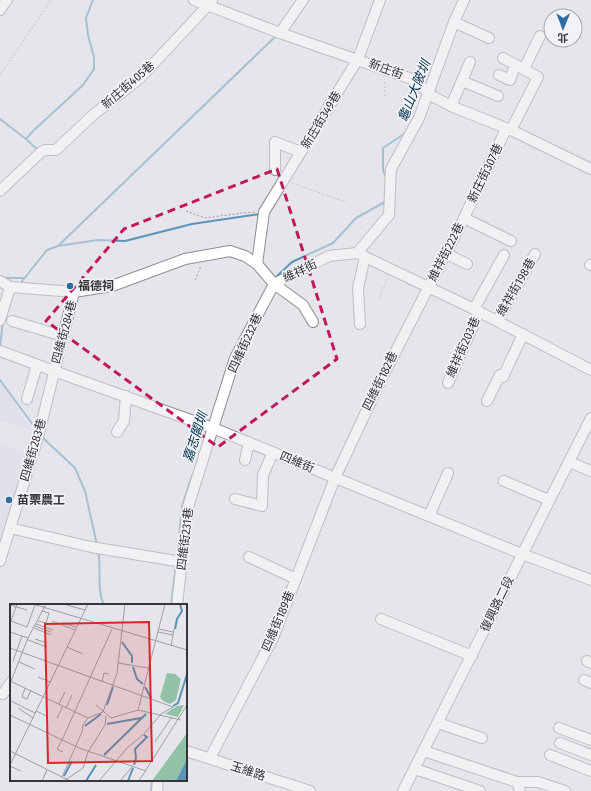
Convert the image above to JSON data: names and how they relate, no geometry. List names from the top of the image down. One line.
{"streets":{"street":["新庄街","新庄街405巷","新庄街349巷","新庄街307巷","維祥街222巷","維祥街","維祥街198巷","四維街284巷","四維街232巷","維祥街203巷","四維街182巷","四維街283巷","四維街","四維街231巷","復興路二段","四維街189巷","玉維路"]},"crossings":[["新庄街","新庄街405巷"],["新庄街","新庄街349巷"],["新庄街","新庄街307巷"],["新庄街307巷","維祥街222巷"],["維祥街222巷","維祥街"],["維祥街222巷","四維街182巷"],["維祥街","維祥街198巷"],["維祥街","四維街284巷"],["維祥街","四維街232巷"],["維祥街","維祥街203巷"],["維祥街","四維街182巷"],["四維街284巷","四維街283巷"],["四維街284巷","四維街"],["四維街232巷","四維街"],["四維街232巷","四維街231巷"],["四維街182巷","四維街"],["四維街182巷","四維街189巷"],["四維街283巷","四維街"],["四維街","四維街231巷"],["四維街","復興路二段"],["四維街","四維街189巷"],["四維街189巷","玉維路"]],"water":["龜山大陂圳","嘉志閣圳"],"places":["福德祠","苗栗農工"],"north":"bottom"}
